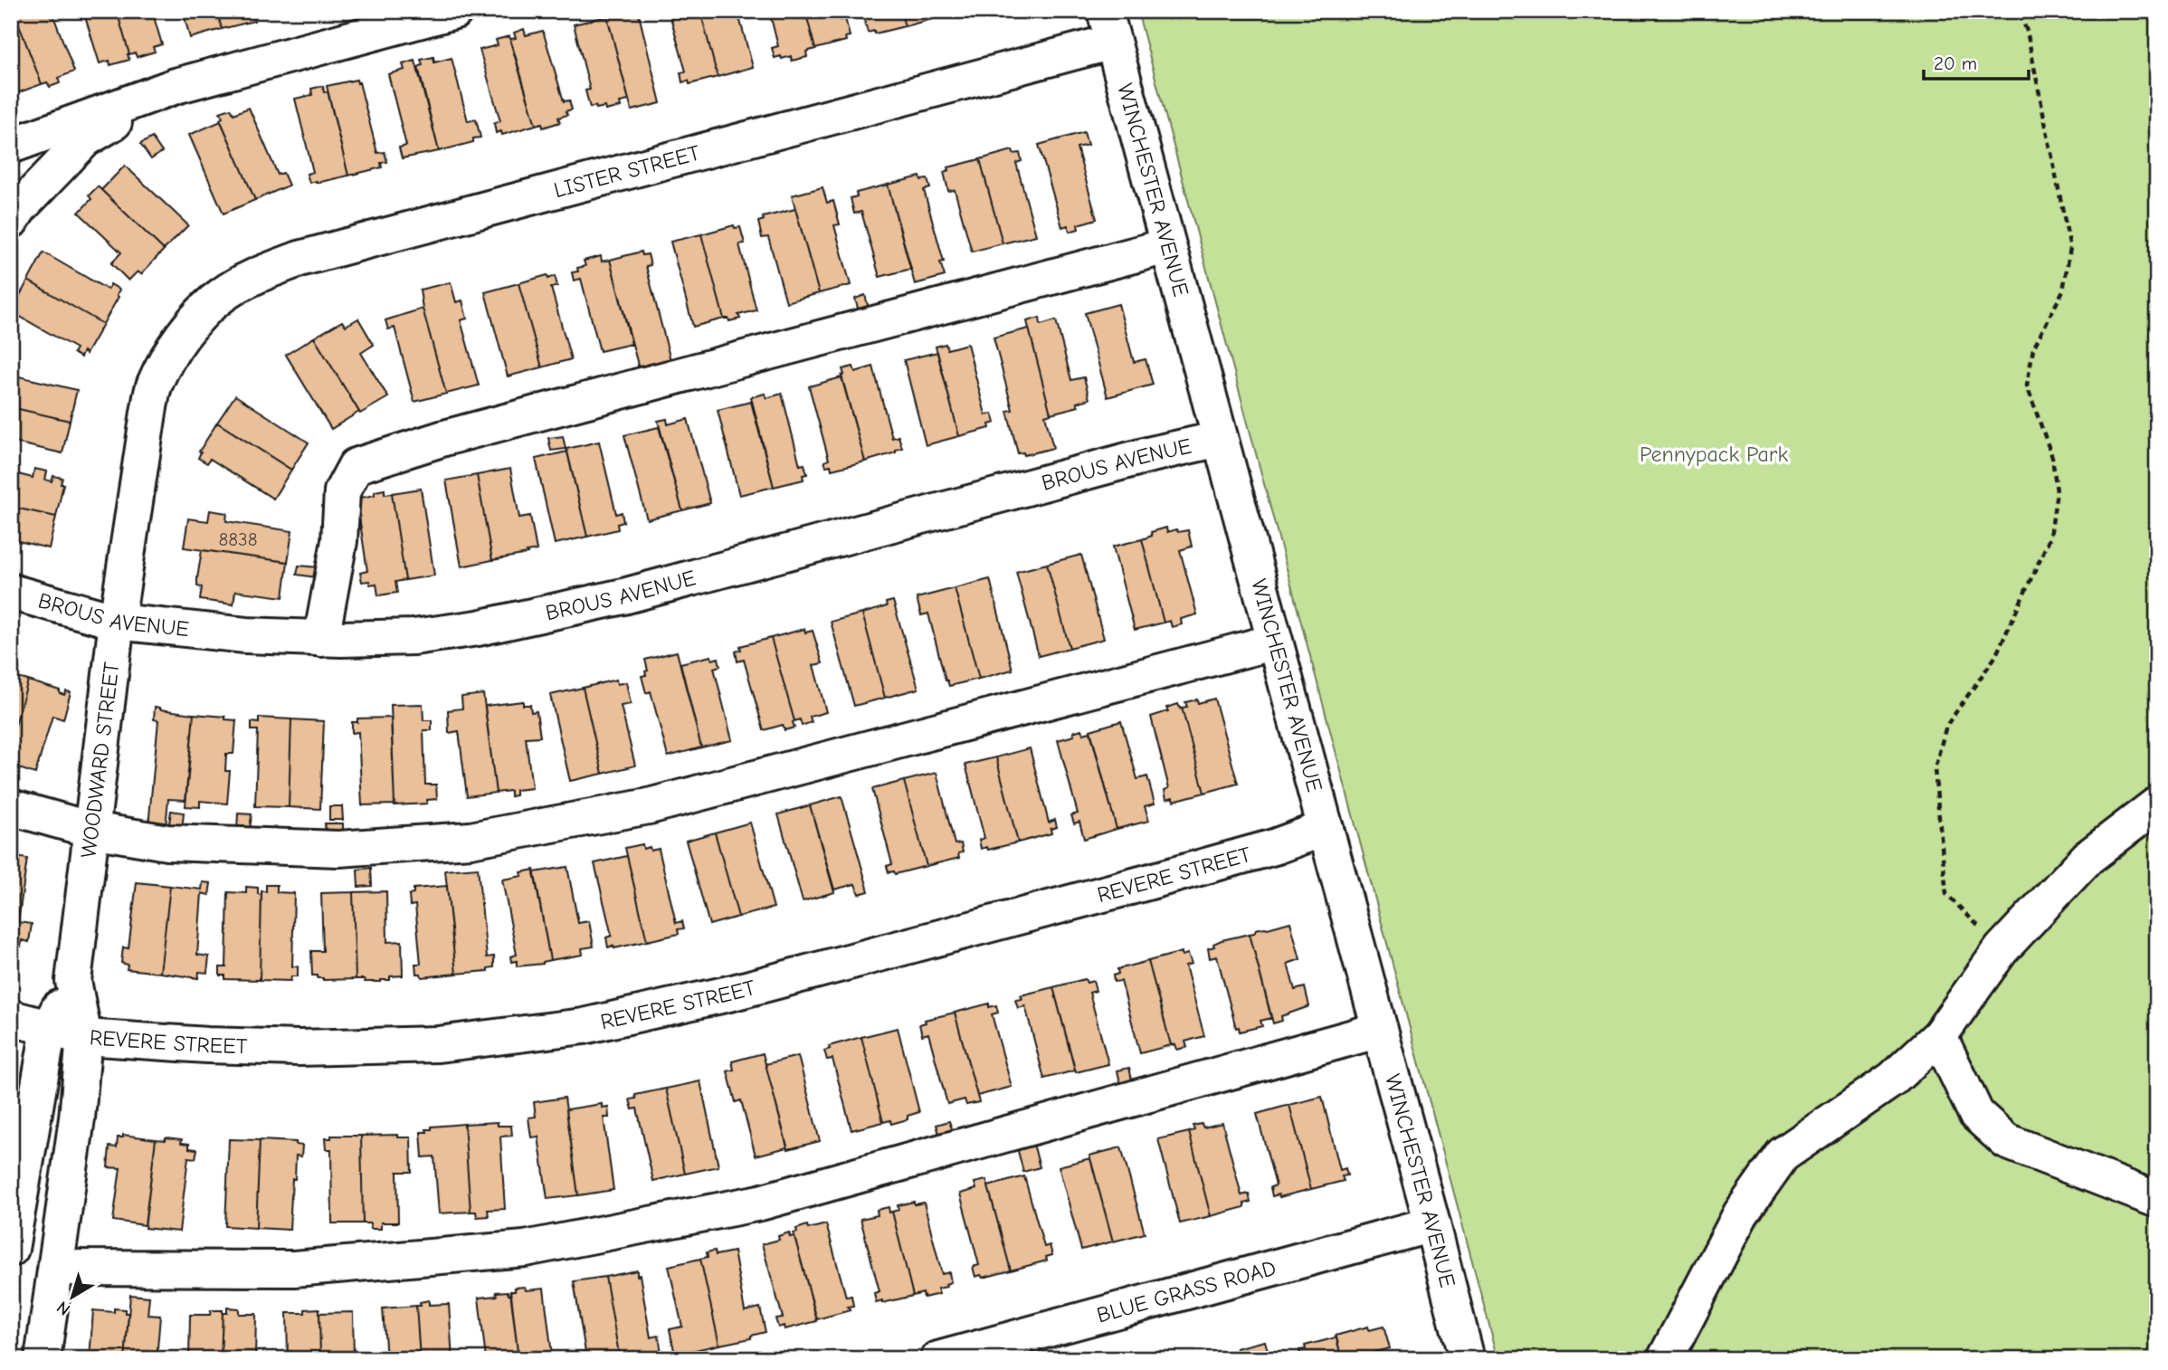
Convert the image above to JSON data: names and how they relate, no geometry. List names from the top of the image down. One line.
{"streets":{"street":["LISTER STREET","WINCHESTER AVENUE","BROUS AVENUE","WOODWARD STREET","REVERE STREET","BLUE GRASS ROAD"]},"crossings":[["LISTER STREET","WINCHESTER AVENUE"],["LISTER STREET","WOODWARD STREET"],["WINCHESTER AVENUE","BROUS AVENUE"],["WINCHESTER AVENUE","REVERE STREET"],["WINCHESTER AVENUE","BLUE GRASS ROAD"],["BROUS AVENUE","WOODWARD STREET"],["WOODWARD STREET","REVERE STREET"]],"parks":["Pennypack Park"],"house_numbers":["8838"],"scale_bar":"20 m","north":"bottom left"}
